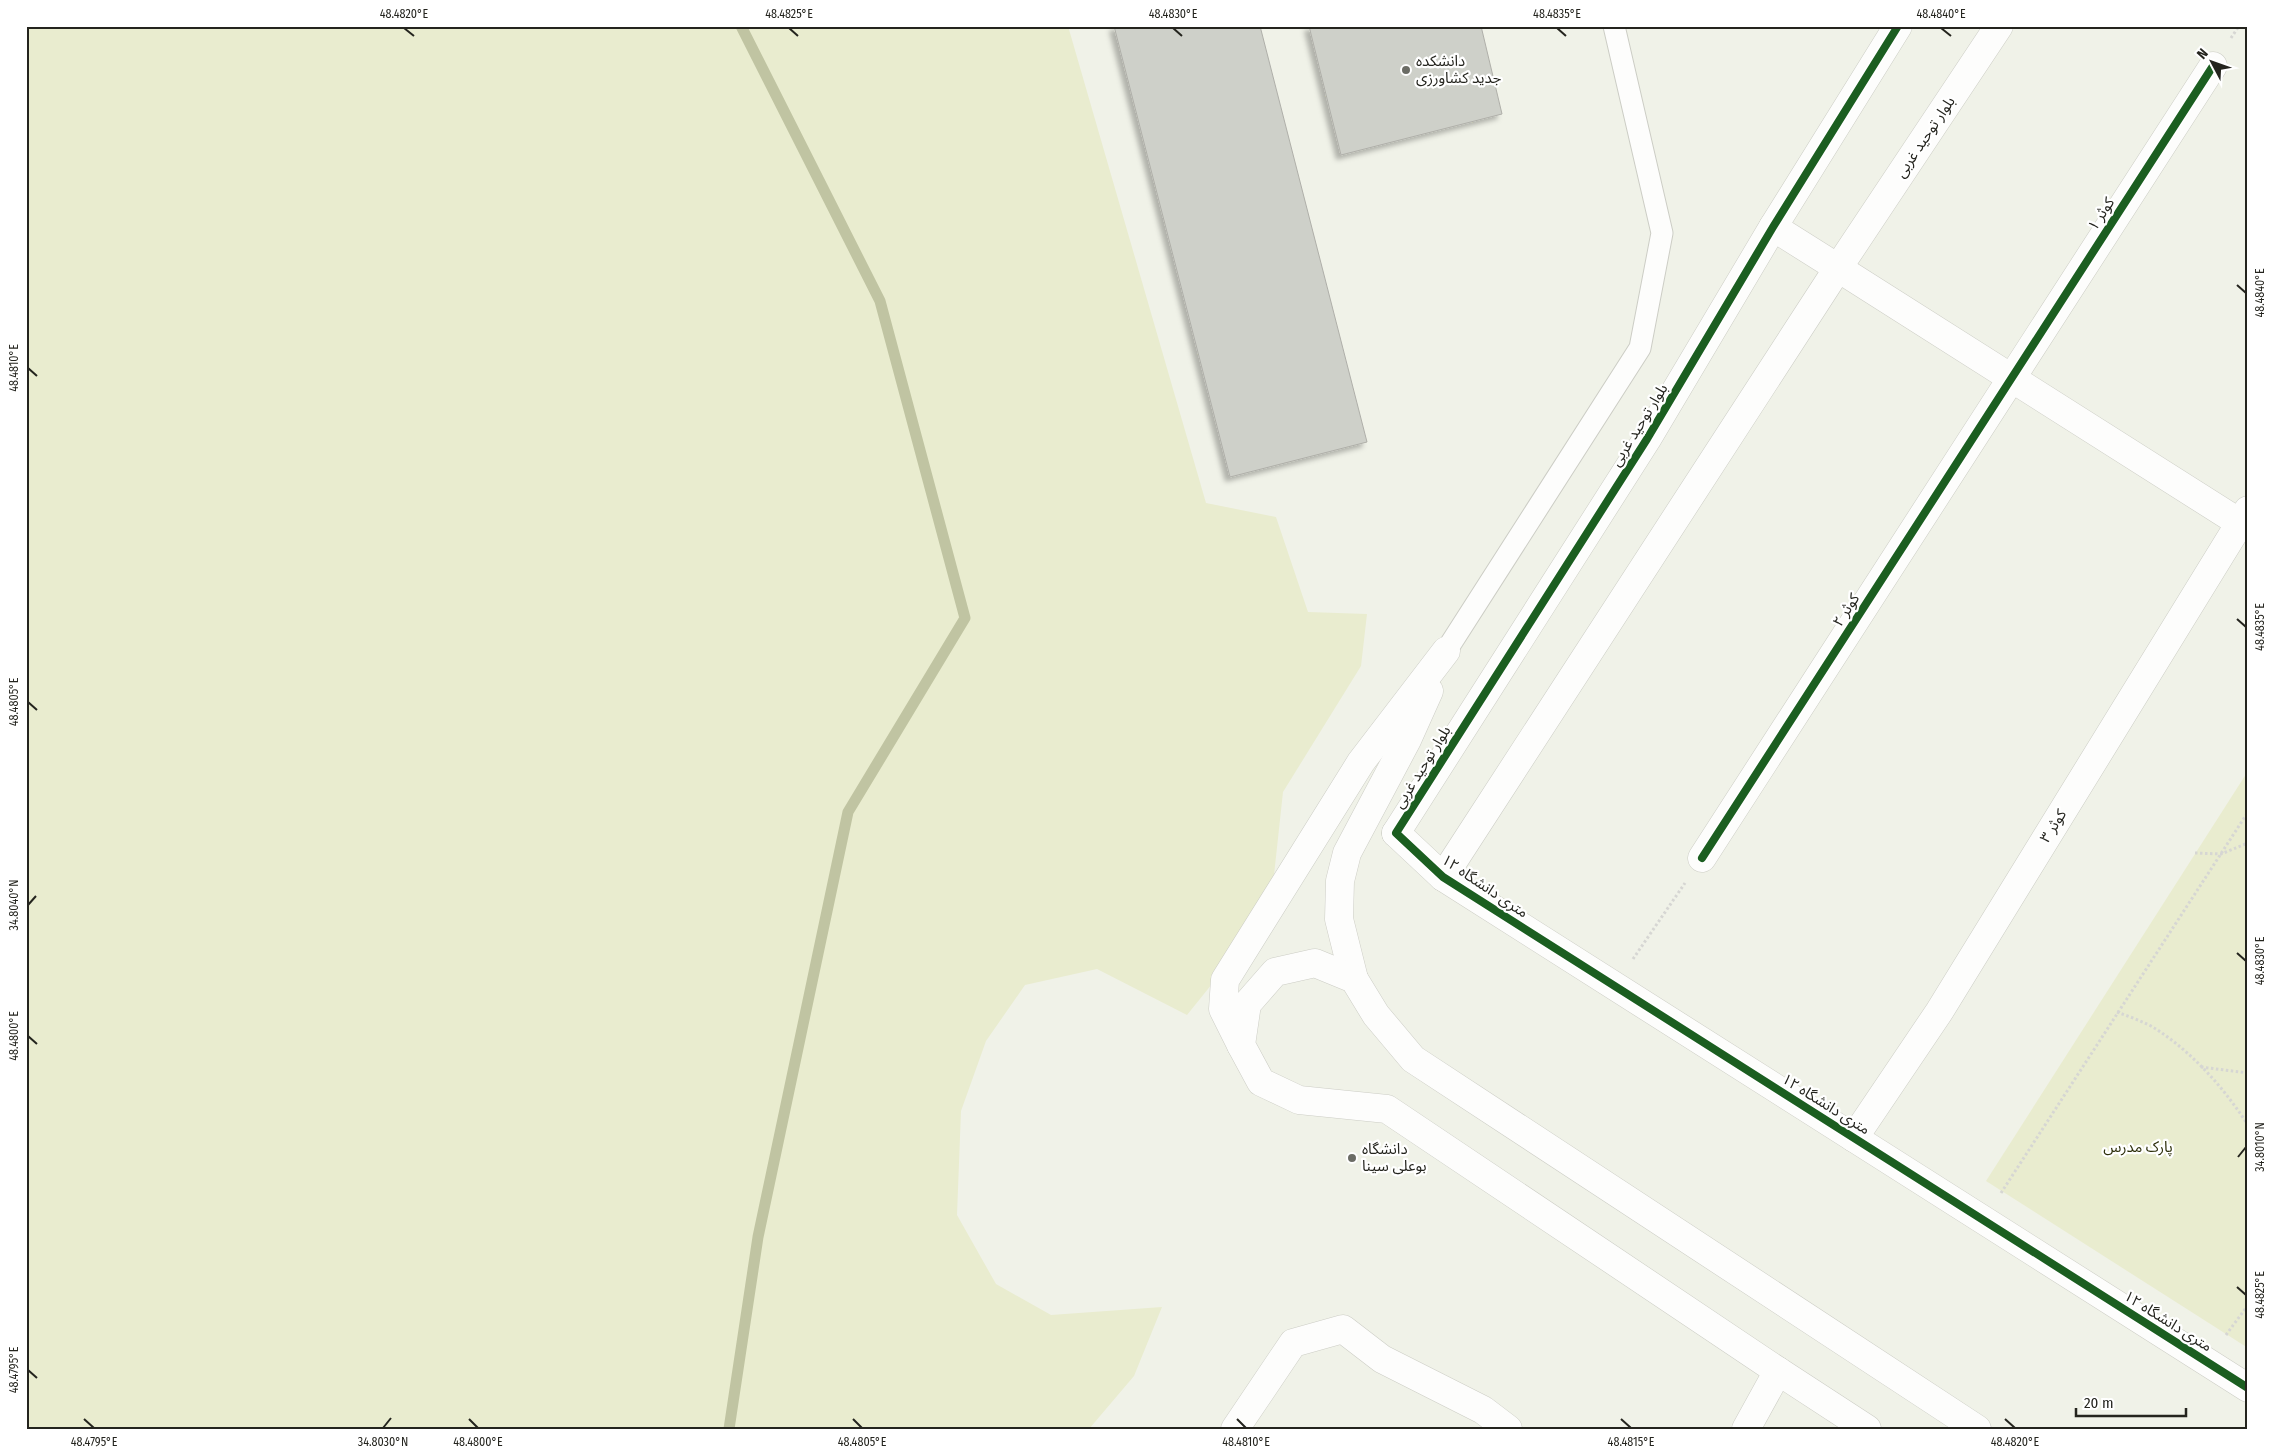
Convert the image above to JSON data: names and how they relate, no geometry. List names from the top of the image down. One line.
{"streets":{"street":["بلوار توحید غربی","کوثر ۱","کوثر ۲","کوثر ۳","۱۲ متری دانشگاه"]},"crossings":[["بلوار توحید غربی","۱۲ متری دانشگاه"],["کوثر ۱","کوثر ۲"],["کوثر ۳","۱۲ متری دانشگاه"]],"parks":["پارک مدرس"],"places":["دانشکده جدید کشاورزی","دانشگاه بوعلی سینا"],"scale_bar":"20 m","north":"top left","coordinates":["48.4820°E","48.4825°E","48.4830°E","48.4835°E","48.4840°E","48.4810°E","48.4805°E","34.8040°N","48.4800°E","34.8010°N","48.4795°E","34.8030°N","48.4815°E"]}
